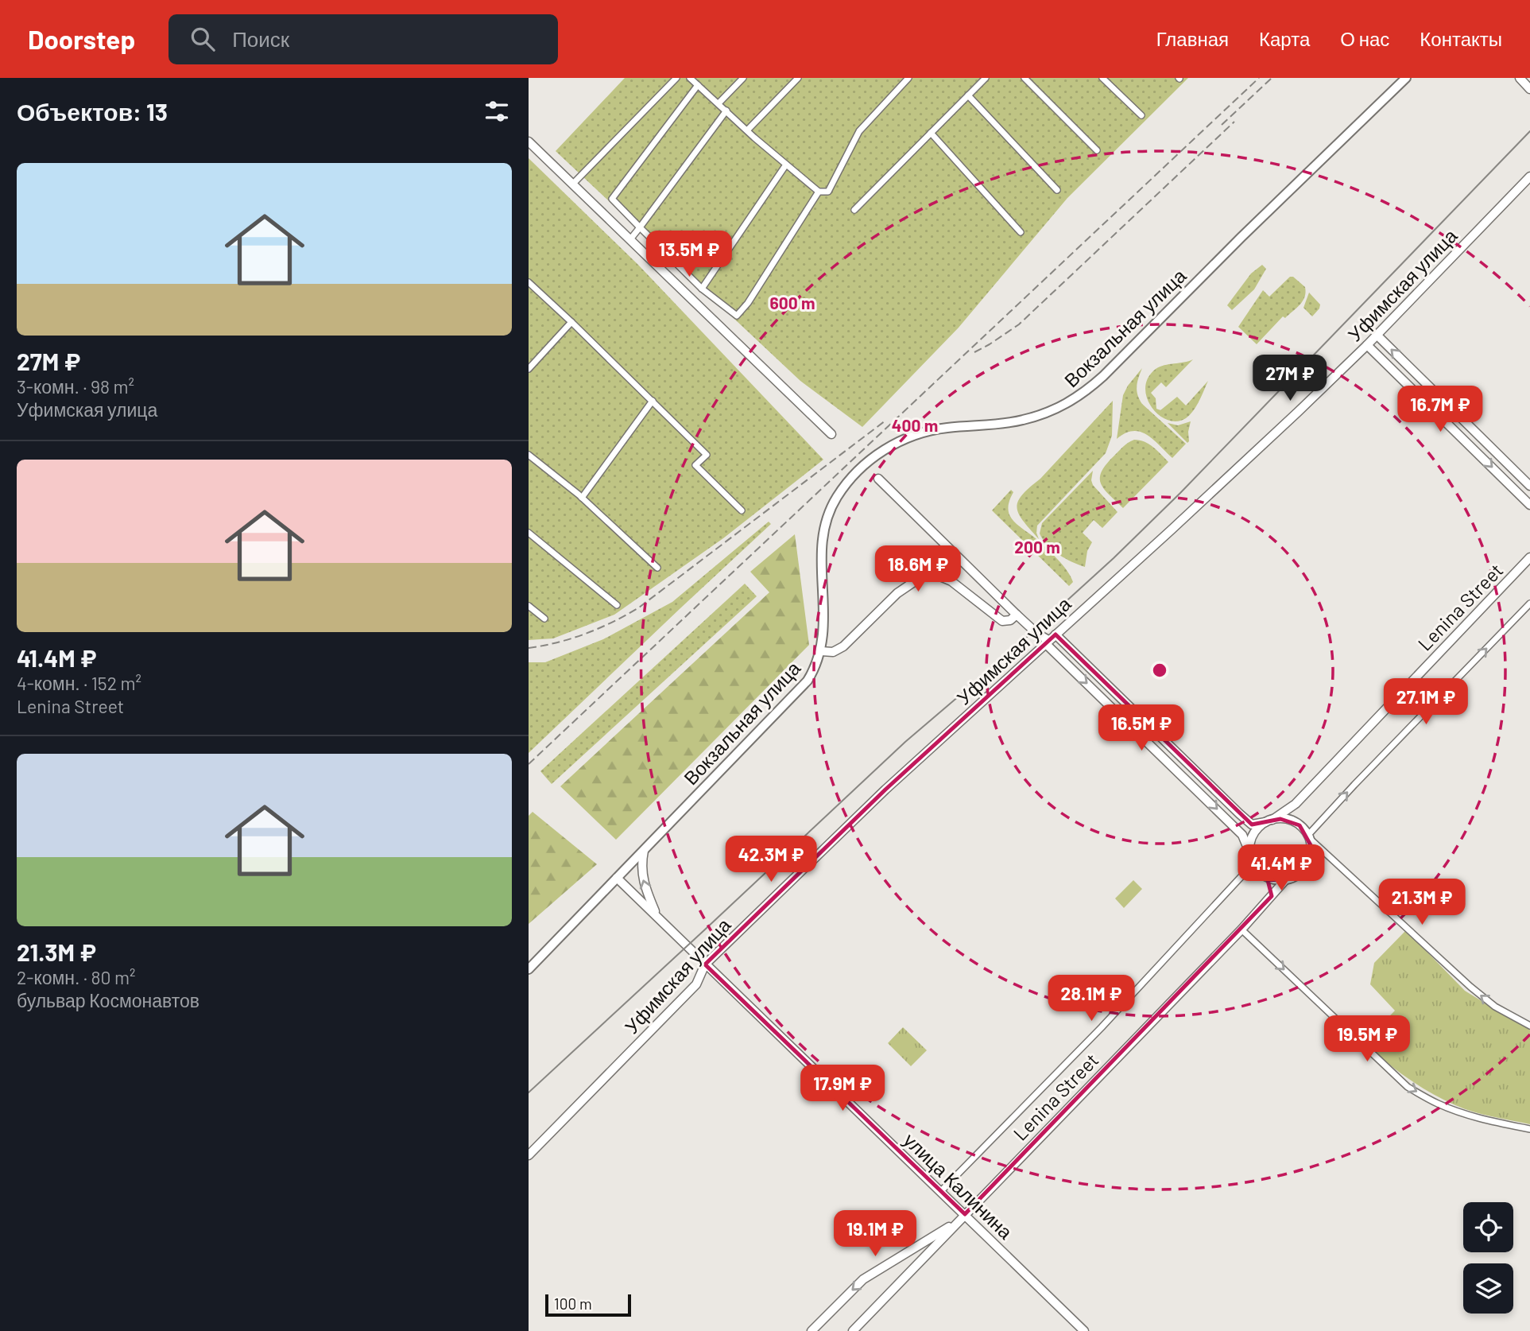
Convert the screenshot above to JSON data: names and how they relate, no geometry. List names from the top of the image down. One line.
{"streets":{"main road":["Вокзальная улица"],"street":["Уфимская улица","Lenina Street","улица Калинина"]},"crossings":[["Уфимская улица","улица Калинина"],["Вокзальная улица","улица Калинина"],["Lenina Street","улица Калинина"]],"scale_bar":"100 m","page":{"header":"Doorstep","search":"Поиск","nav":["Главная","Карта","О нас","Контакты"],"heading":"Объектов: 13","list":[{"name":"27M ₽","note":"3-комн. · 98 m² · Уфимская улица"},{"name":"41.4M ₽","note":"4-комн. · 152 m² · Lenina Street"},{"name":"21.3M ₽","note":"2-комн. · 80 m² · бульвар Космонавтов"}],"price":["13.5M ₽","27M ₽","16.7M ₽","18.6M ₽","27.1M ₽","16.5M ₽","42.3M ₽","41.4M ₽","21.3M ₽","28.1M ₽","19.5M ₽","17.9M ₽","19.1M ₽"],"scale":"100 m"},"rings":["600 m","400 m","200 m"]}
